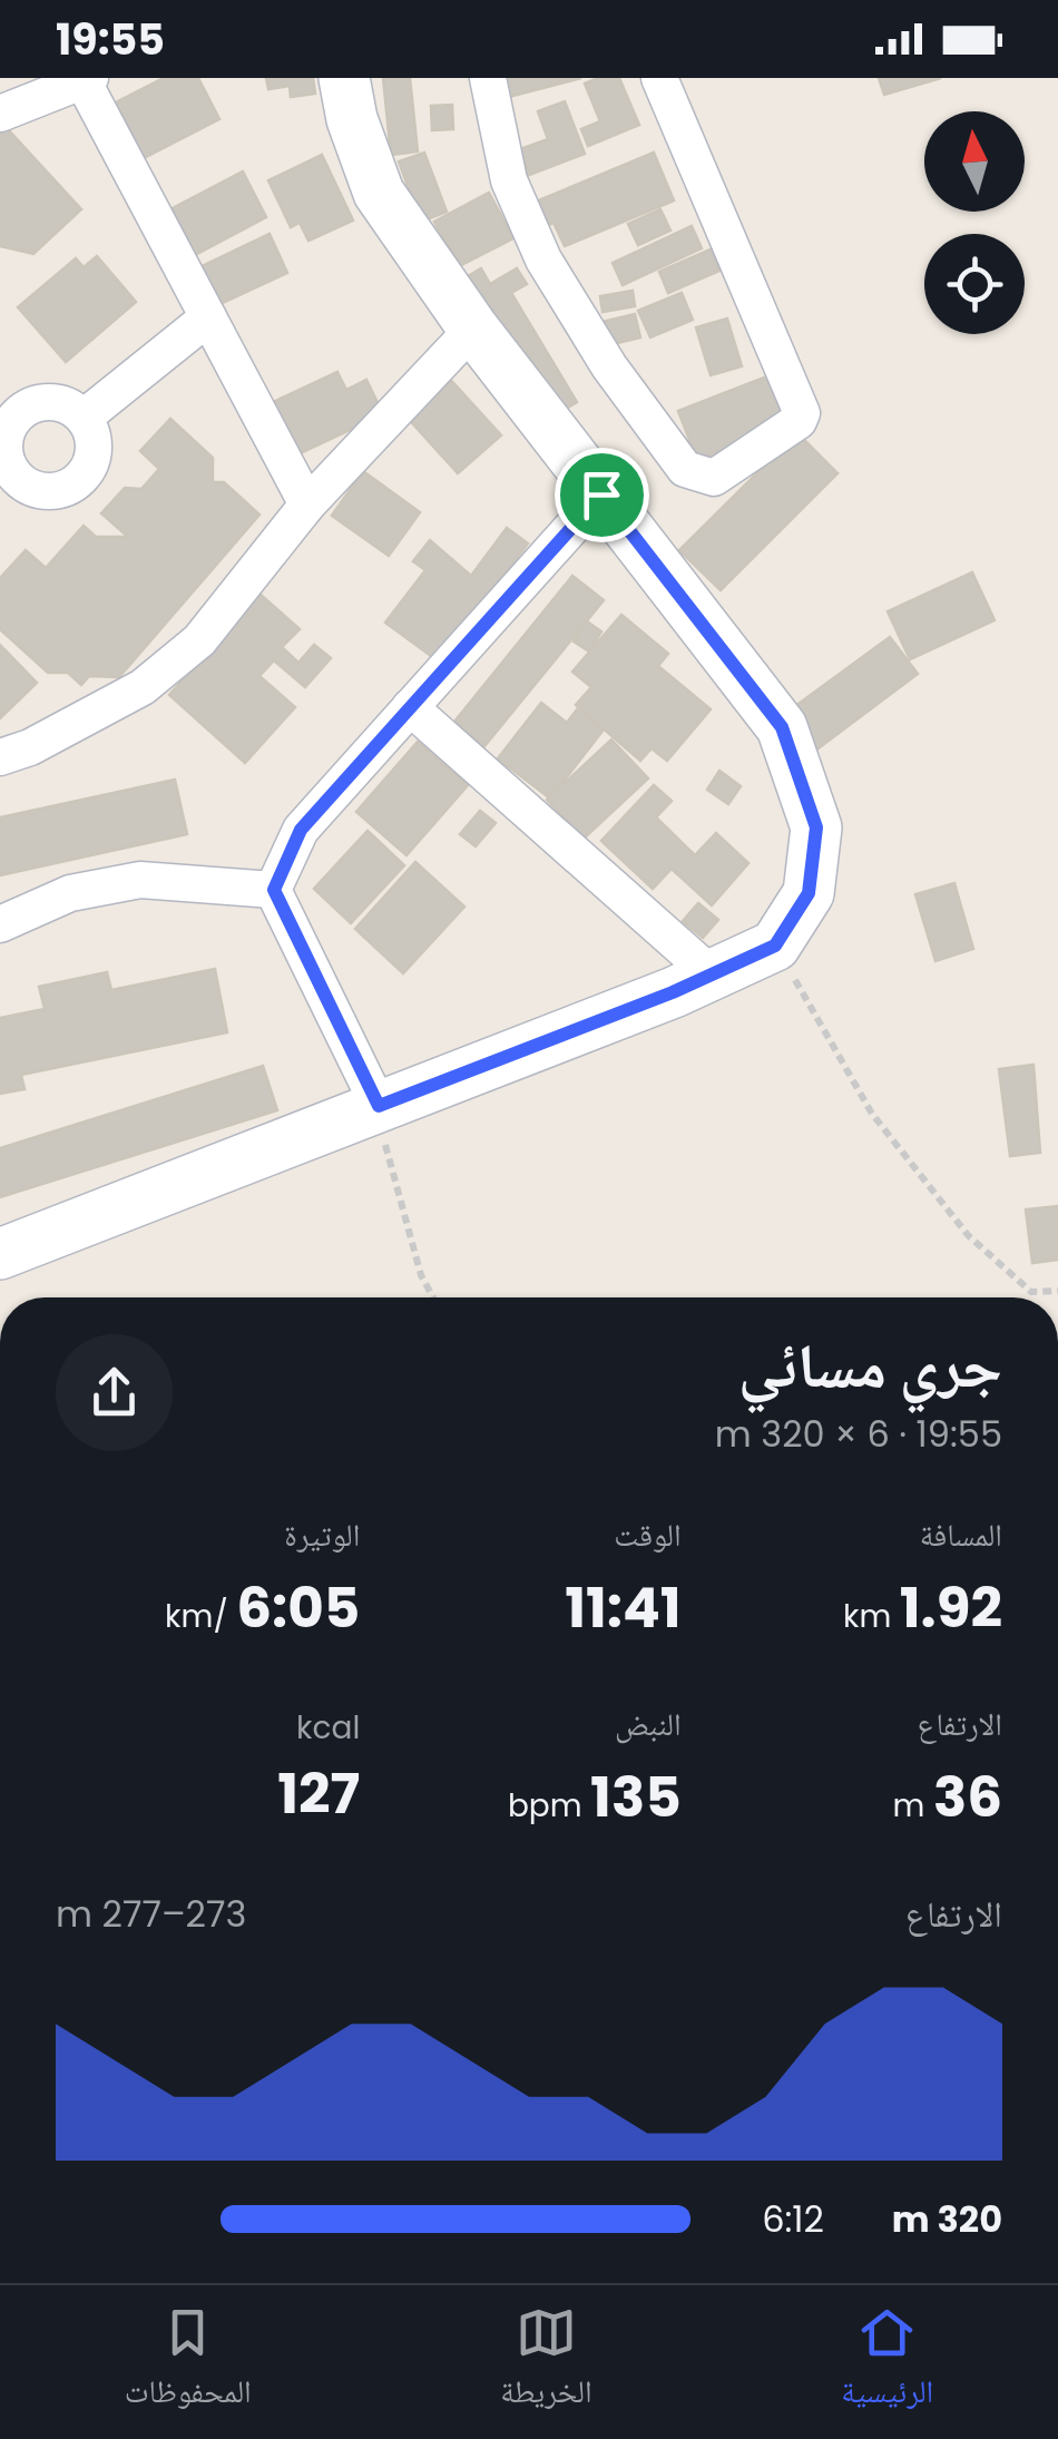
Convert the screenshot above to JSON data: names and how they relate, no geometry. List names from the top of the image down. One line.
{"north":"top","page":{"status":"19:55","heading":["جري مسائي","19:55 · 6 × 320 m"],"stats":[["المسافة","1.92 km"],["الوقت","11:41"],["الوتيرة","6:05 /km"],["الارتفاع","36 m"],["النبض","135 bpm"],["kcal","127"]],"chart":["الارتفاع","273–277 m"],"list":[{"name":"320 m","note":"6:12"}],"tabs":["الرئيسية","الخريطة","المحفوظات"]}}
